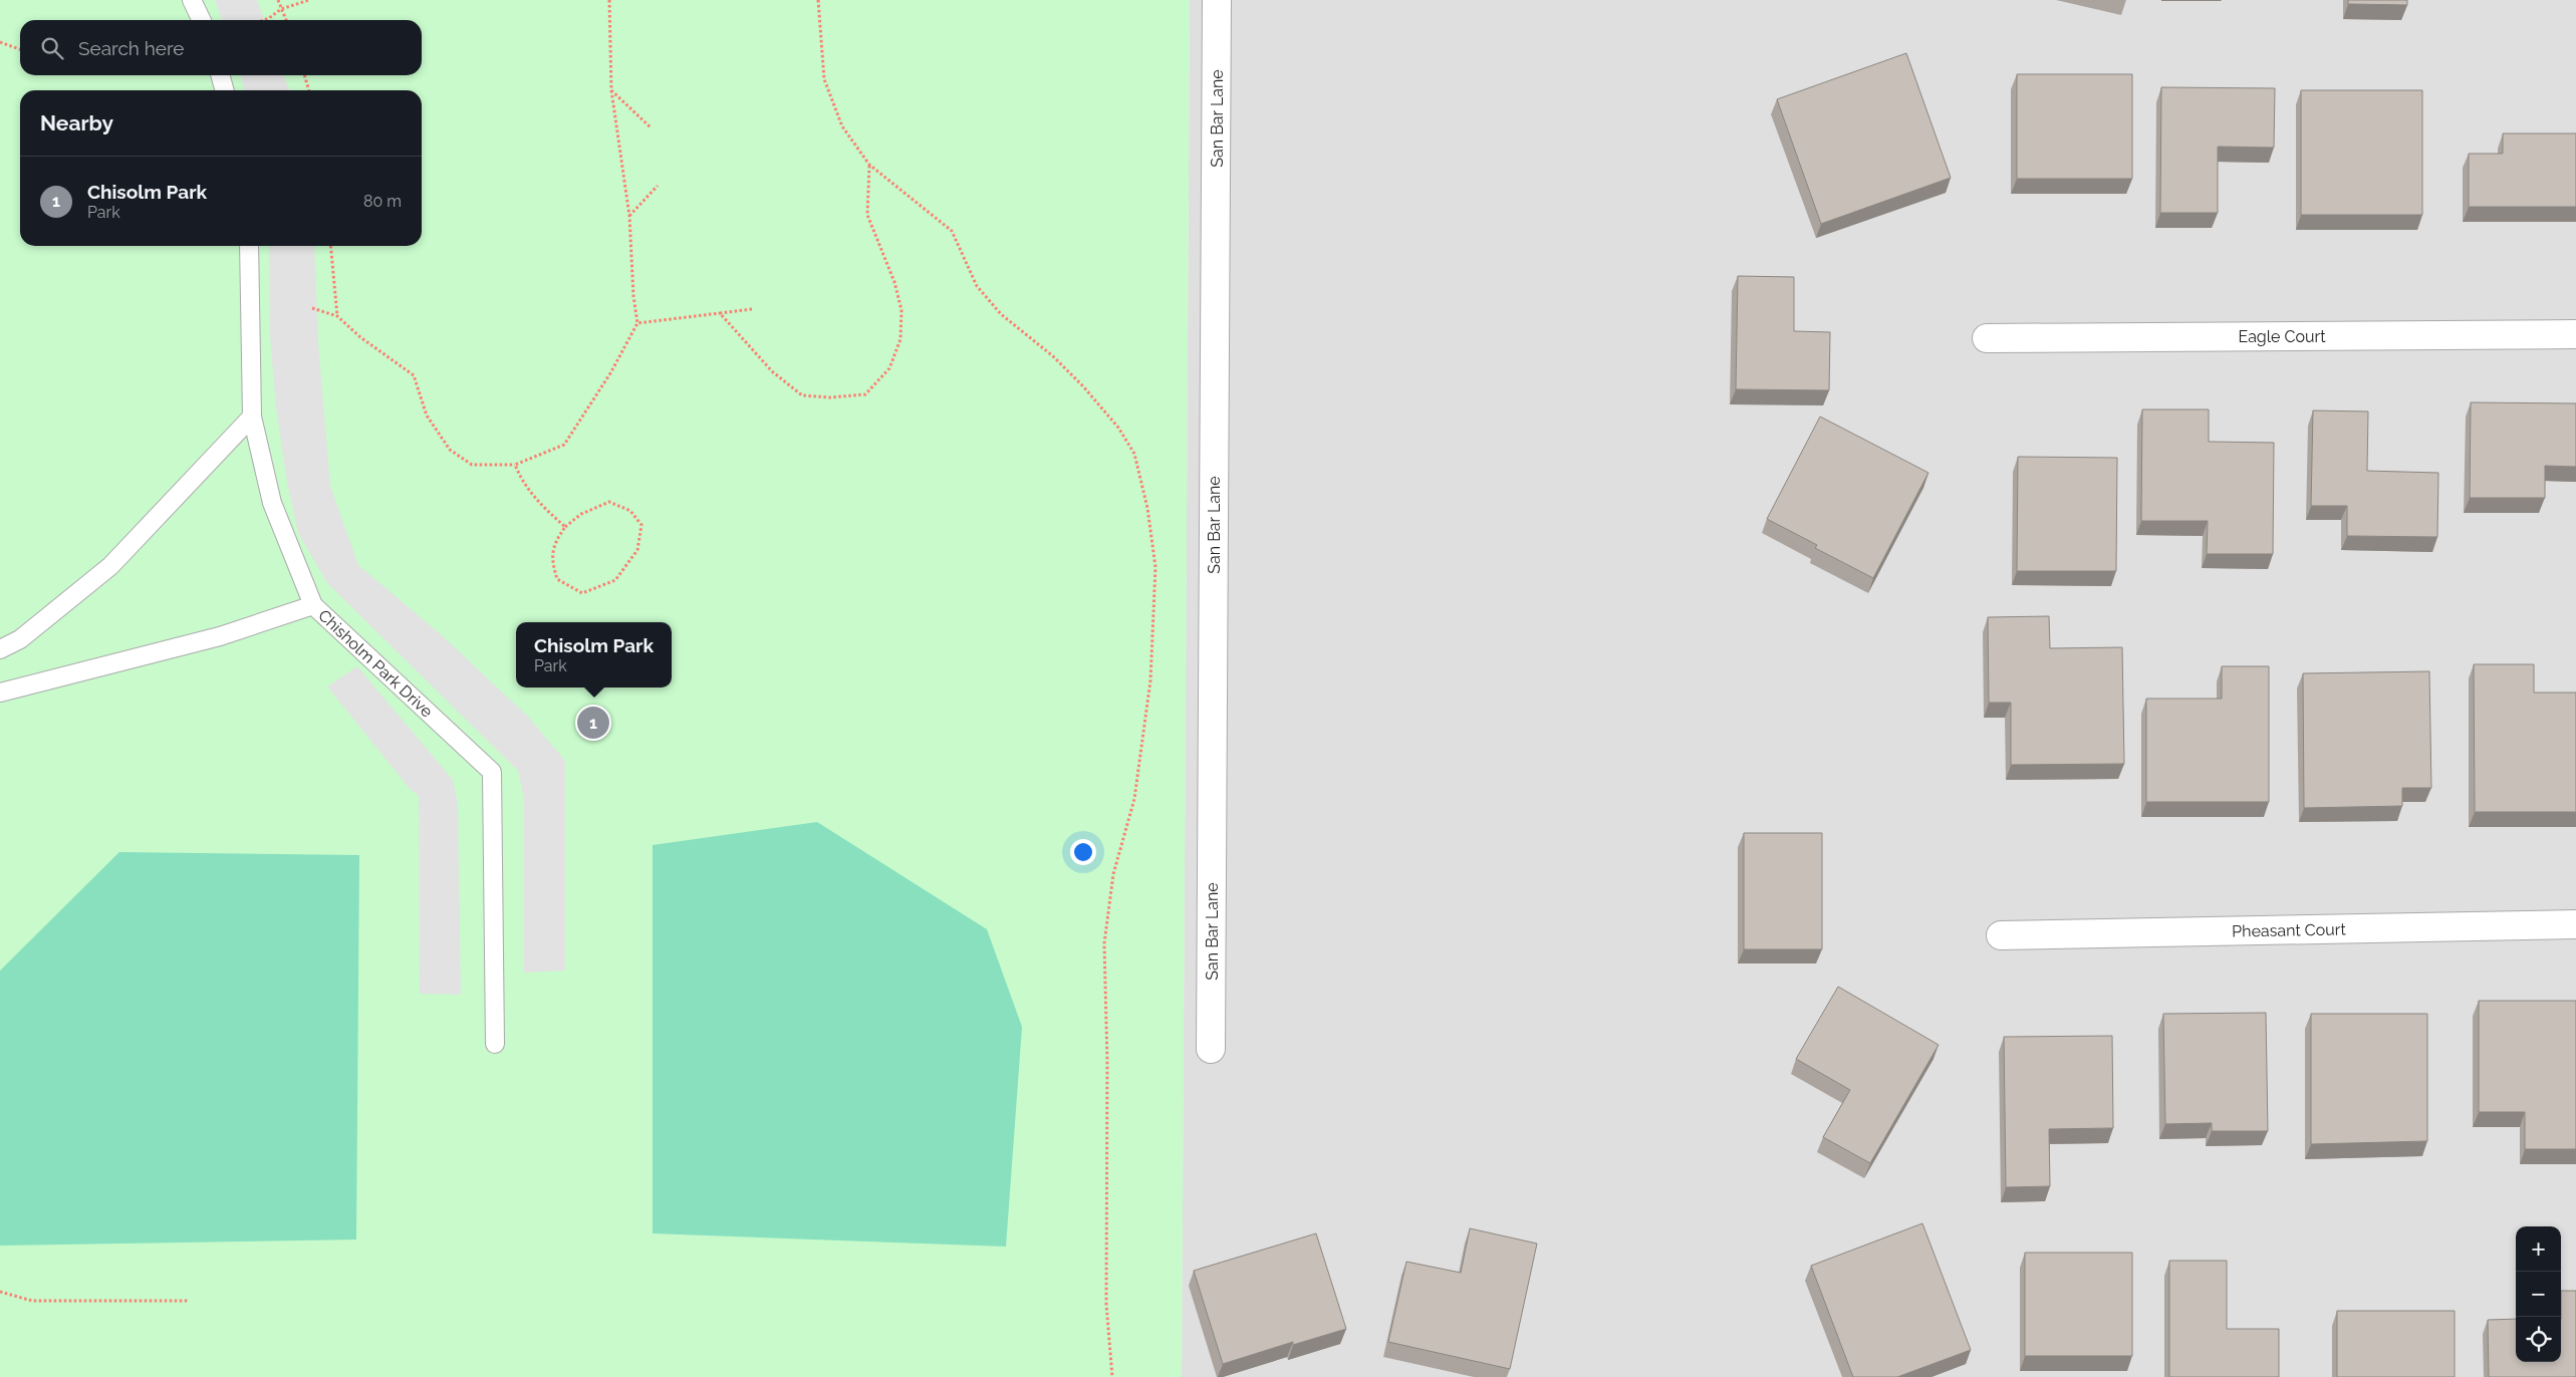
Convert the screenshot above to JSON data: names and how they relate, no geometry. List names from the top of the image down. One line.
{"streets":{"street":["San Bar Lane","Eagle Court","Pheasant Court"],"lane":["Chisholm Park Drive"]},"page":{"search":"Search here","heading":"Nearby","list":[{"mark":"1","name":"Chisolm Park","note":"Park","value":"80 m"}],"popup":["Chisolm Park","Park"],"pins":"1","map_buttons":["+","−"]}}
